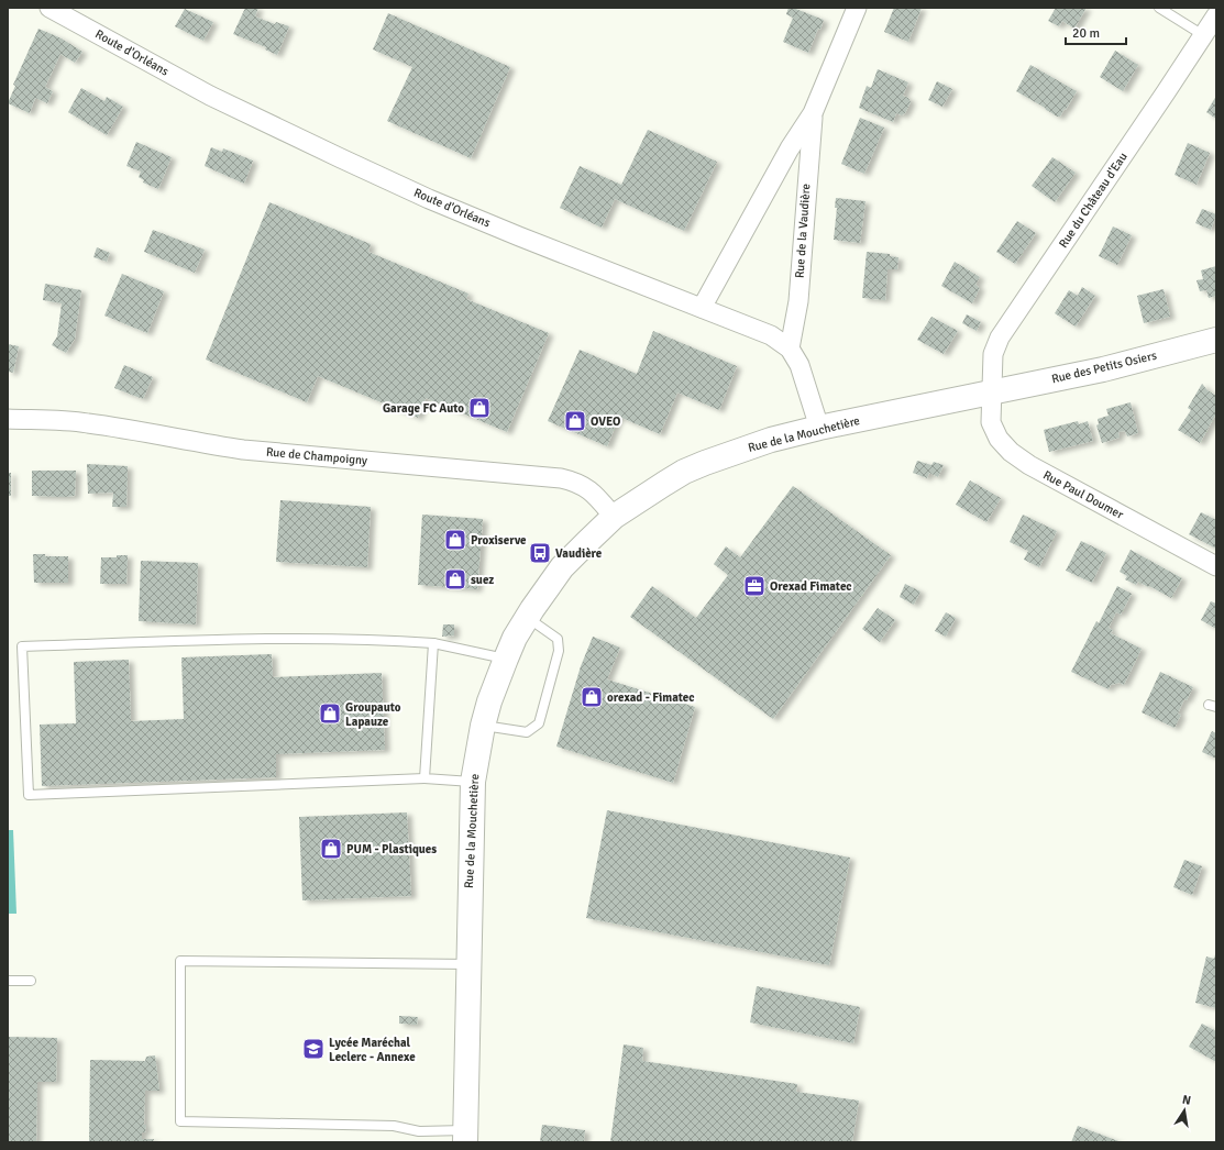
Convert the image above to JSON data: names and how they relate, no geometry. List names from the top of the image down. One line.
{"streets":{"street":["Route d'Orléans","Rue du Château d'Eau","Rue de la Vaudière","Rue des Petits Osiers","Rue de la Mouchetière","Rue de Champoigny","Rue Paul Doumer"]},"crossings":[["Route d'Orléans","Rue de la Vaudière"],["Route d'Orléans","Rue de la Mouchetière"],["Rue du Château d'Eau","Rue des Petits Osiers"],["Rue du Château d'Eau","Rue de la Mouchetière"],["Rue du Château d'Eau","Rue Paul Doumer"],["Rue des Petits Osiers","Rue de la Mouchetière"],["Rue des Petits Osiers","Rue Paul Doumer"],["Rue de la Mouchetière","Rue de Champoigny"],["Rue de la Mouchetière","Rue Paul Doumer"]],"places":{"shop":["Garage FC Auto","OVEO","Proxiserve","suez","orexad - Fimatec","Groupauto Lapauze","PUM - Plastiques"],"bus stop":["Vaudière"],"office":["Orexad Fimatec"],"school or university":["Lycée Maréchal Leclerc - Annexe"]},"scale_bar":"20 m","north":"top"}
